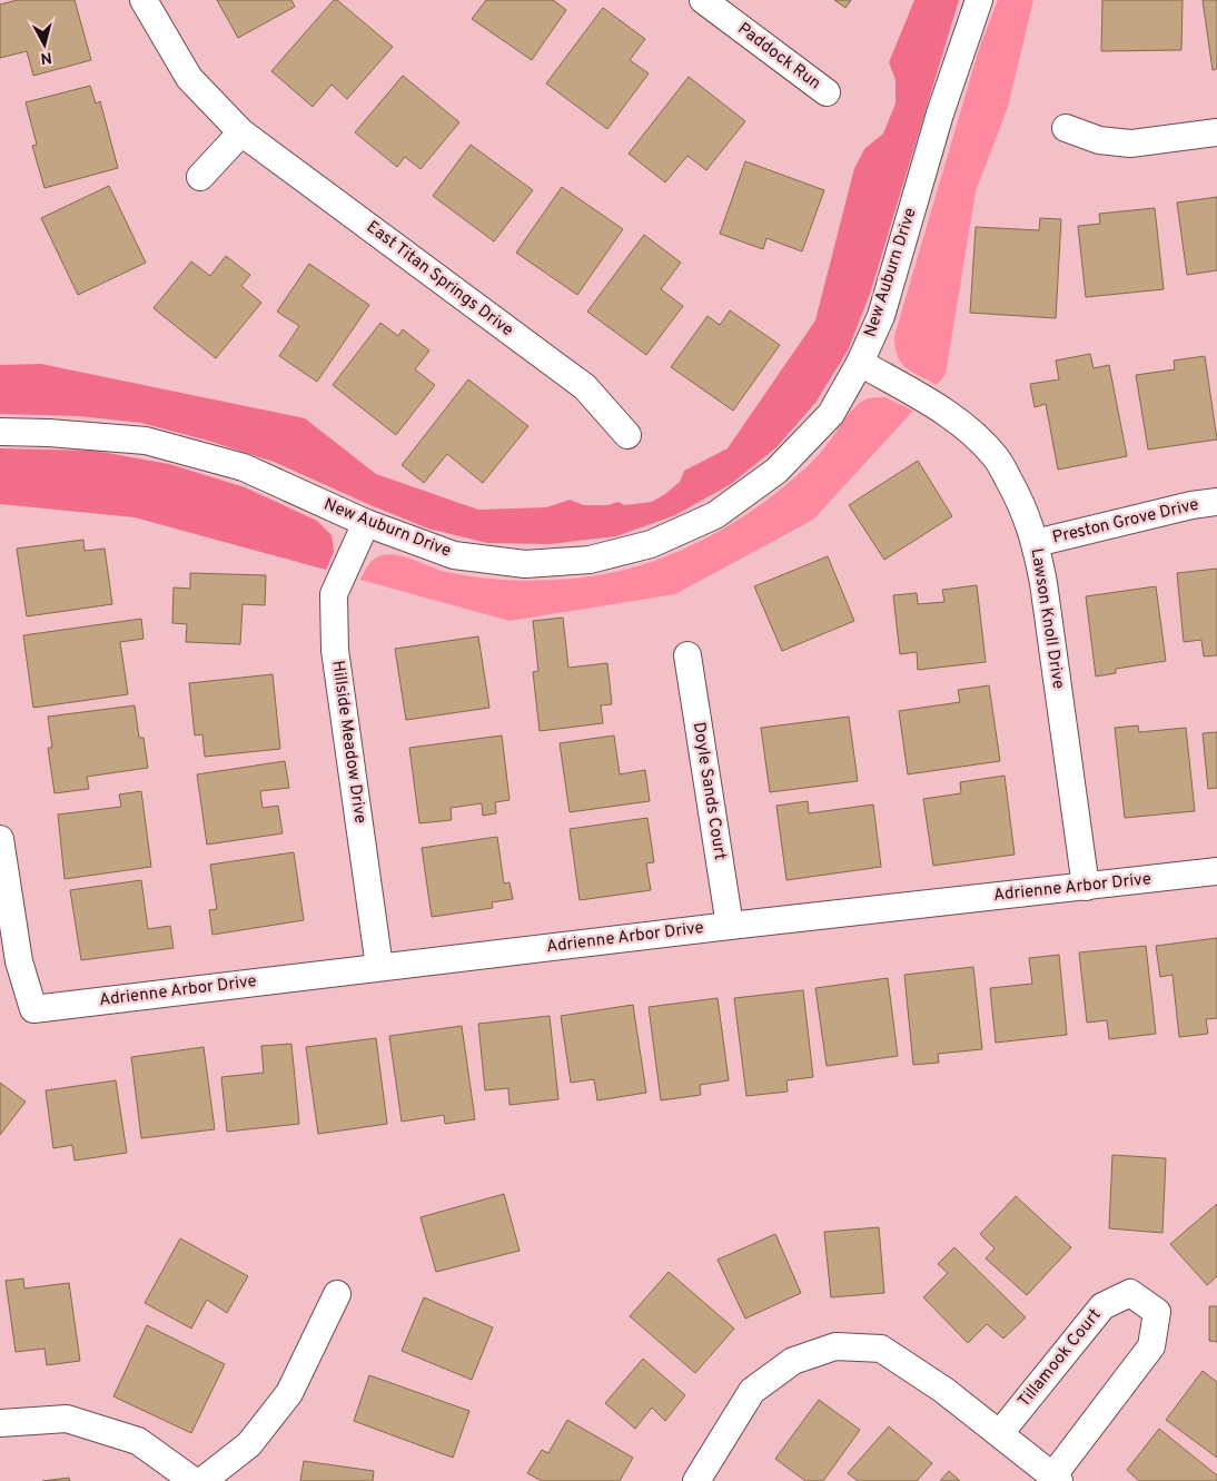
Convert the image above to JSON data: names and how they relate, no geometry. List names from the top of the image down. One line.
{"streets":{"street":["Paddock Run","New Auburn Drive","East Titan Springs Drive","Preston Grove Drive","Lawson Knoll Drive","Hillside Meadow Drive","Doyle Sands Court","Adrienne Arbor Drive","Tillamook Court"]},"crossings":[["New Auburn Drive","Lawson Knoll Drive"],["New Auburn Drive","Hillside Meadow Drive"],["Preston Grove Drive","Lawson Knoll Drive"],["Lawson Knoll Drive","Adrienne Arbor Drive"],["Hillside Meadow Drive","Adrienne Arbor Drive"],["Doyle Sands Court","Adrienne Arbor Drive"]],"north":"bottom"}
